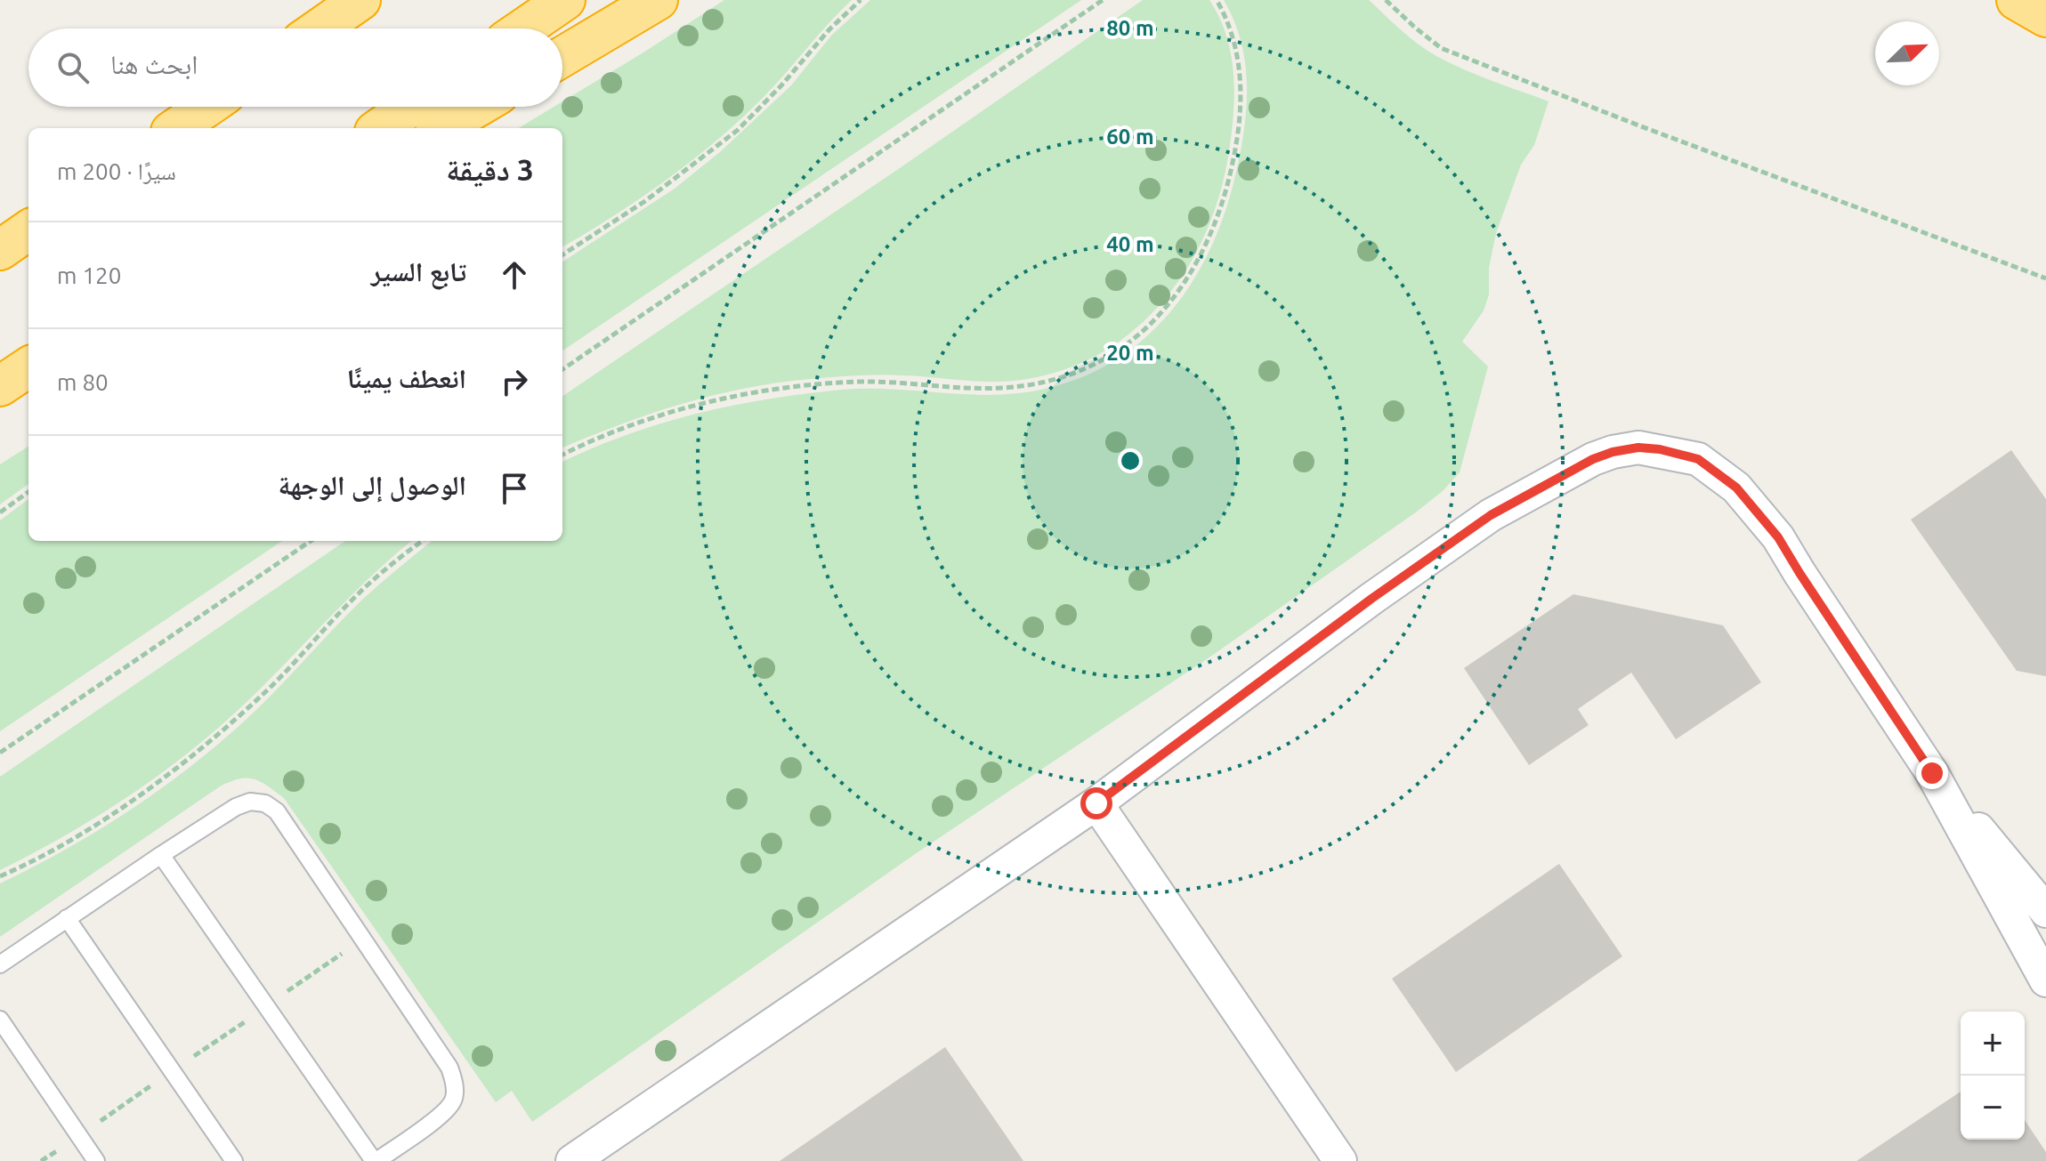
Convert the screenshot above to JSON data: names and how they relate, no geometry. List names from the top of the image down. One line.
{"north":"top right","page":{"search":"ابحث هنا","heading":["3 دقيقة","سيرًا · 200 m"],"list":[["تابع السير","120 m"],["انعطف يمينًا","80 m"],"الوصول إلى الوجهة"],"map_buttons":["+","−"]},"rings":["80 m","60 m","40 m","20 m"]}
